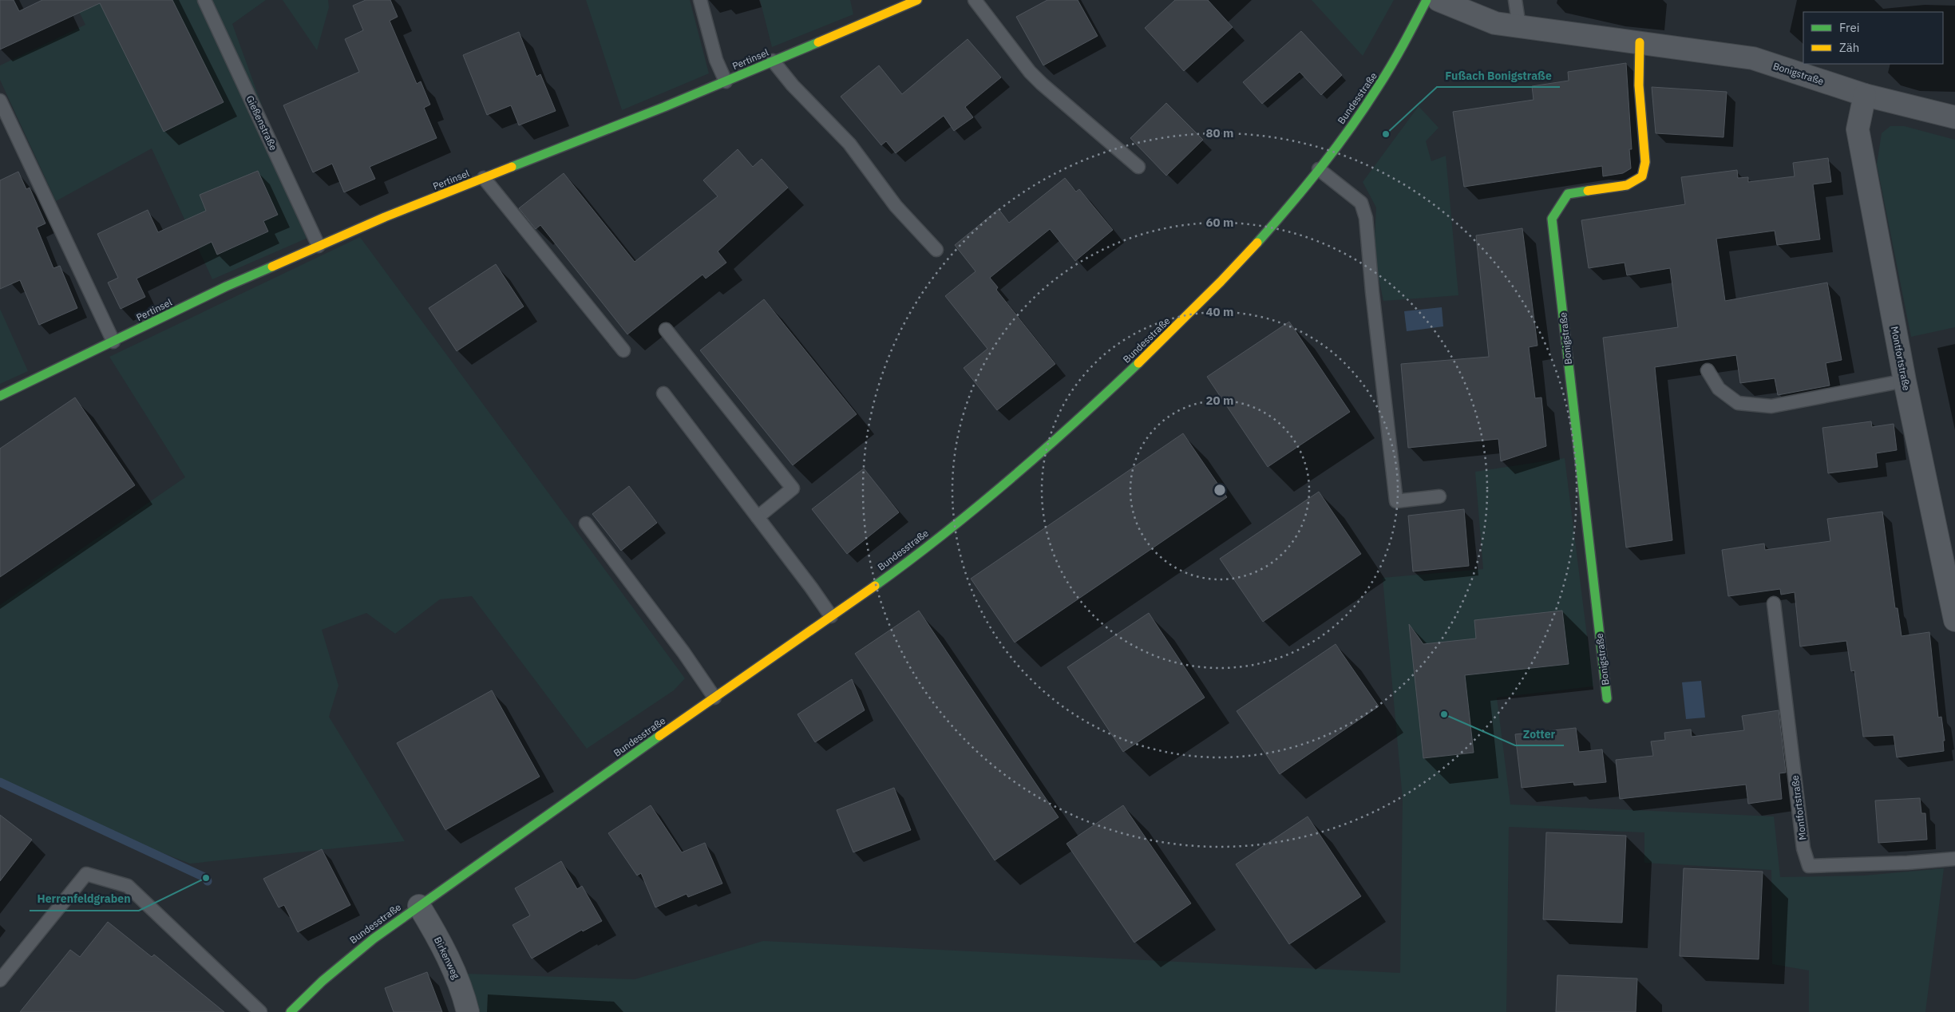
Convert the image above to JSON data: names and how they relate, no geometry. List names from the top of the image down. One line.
{"streets":{"street":["Pertinsel","Bonigstraße","Bundesstraße","Montfortstraße","Birkenweg"],"lane":["Gießenstraße"]},"crossings":[["Pertinsel","Gießenstraße"],["Bonigstraße","Montfortstraße"],["Bundesstraße","Birkenweg"]],"places":["Fußach Bonigstraße","Zotter","Herrenfeldgraben"],"legend":["Frei","Zäh"],"rings":["80 m","60 m","40 m","20 m"]}
